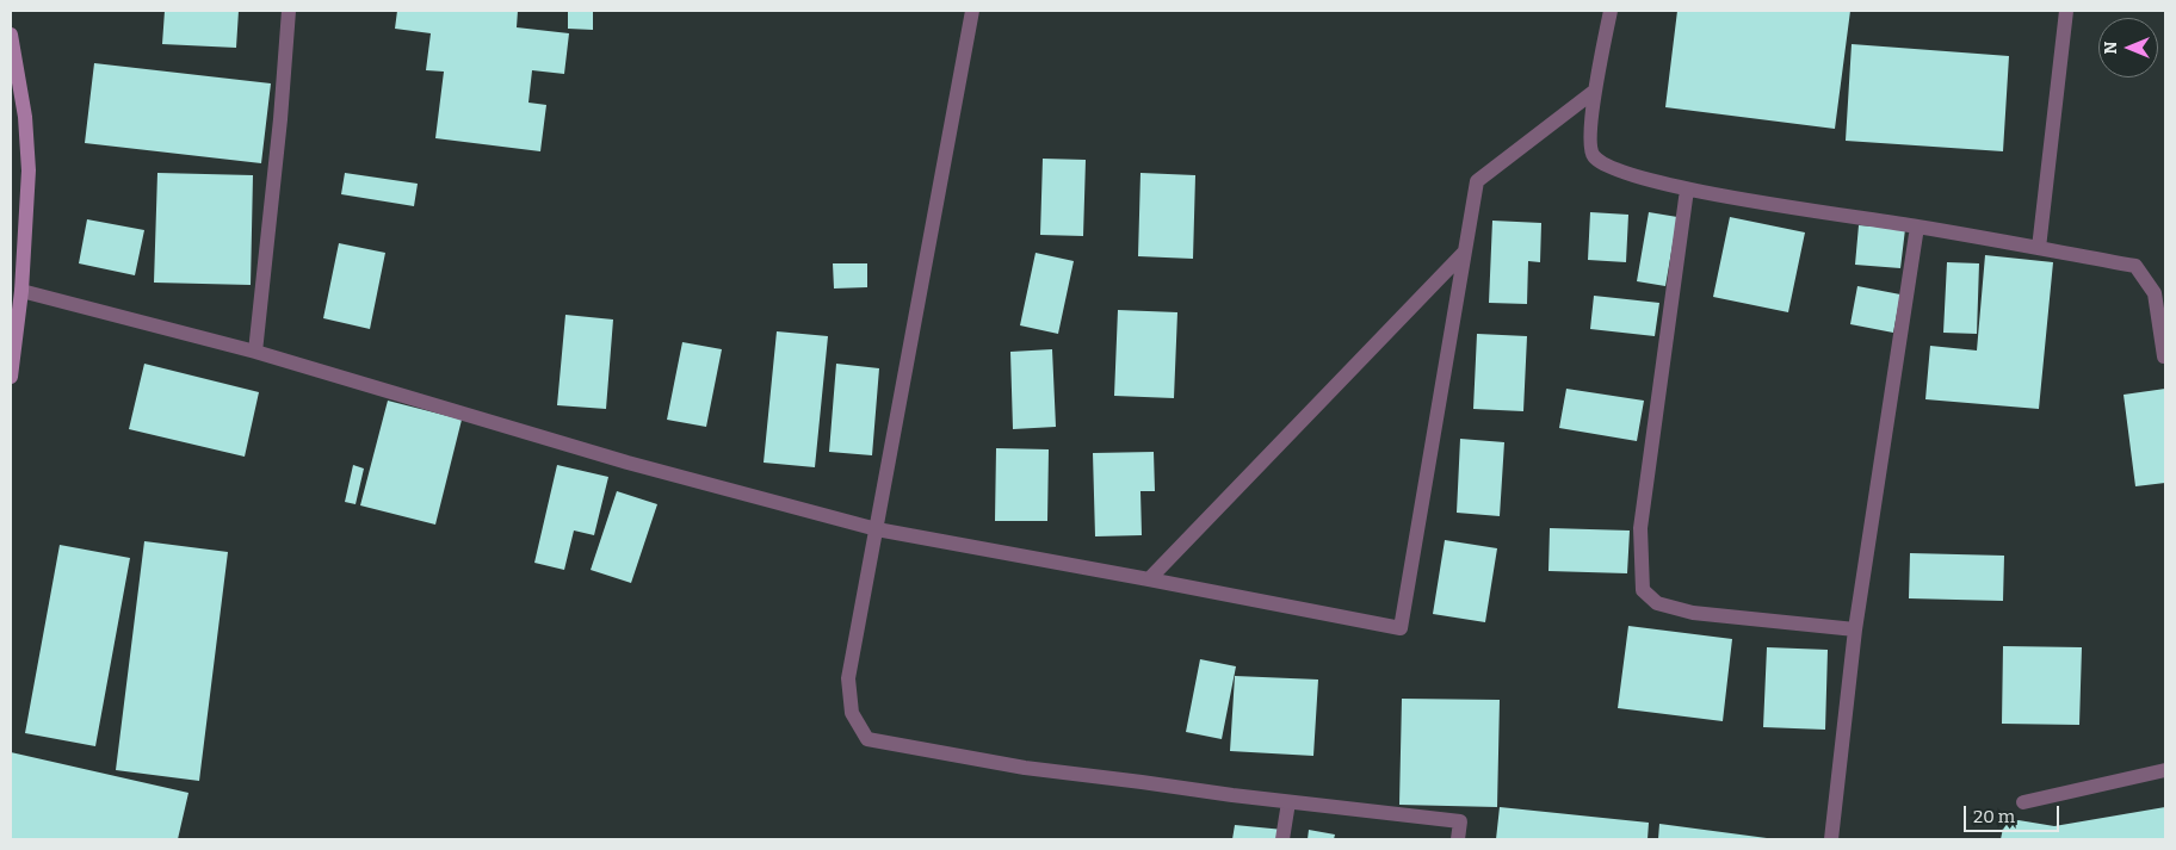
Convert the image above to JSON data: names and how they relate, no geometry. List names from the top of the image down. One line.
{"scale_bar":"20 m","north":"left"}
